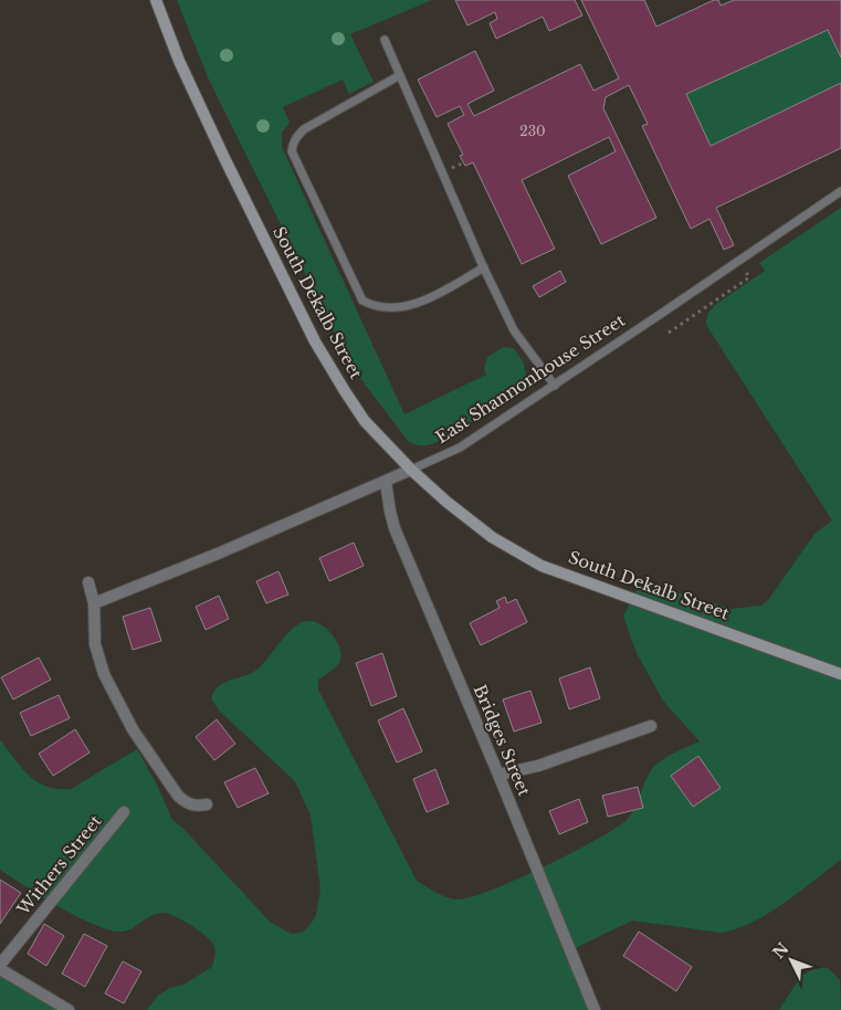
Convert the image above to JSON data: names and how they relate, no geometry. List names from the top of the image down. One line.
{"streets":{"main road":["South Dekalb Street"],"street":["East Shannonhouse Street","Bridges Street","Withers Street"]},"crossings":[["South Dekalb Street","East Shannonhouse Street"],["East Shannonhouse Street","Bridges Street"]],"house_numbers":["230"],"north":"top left"}
